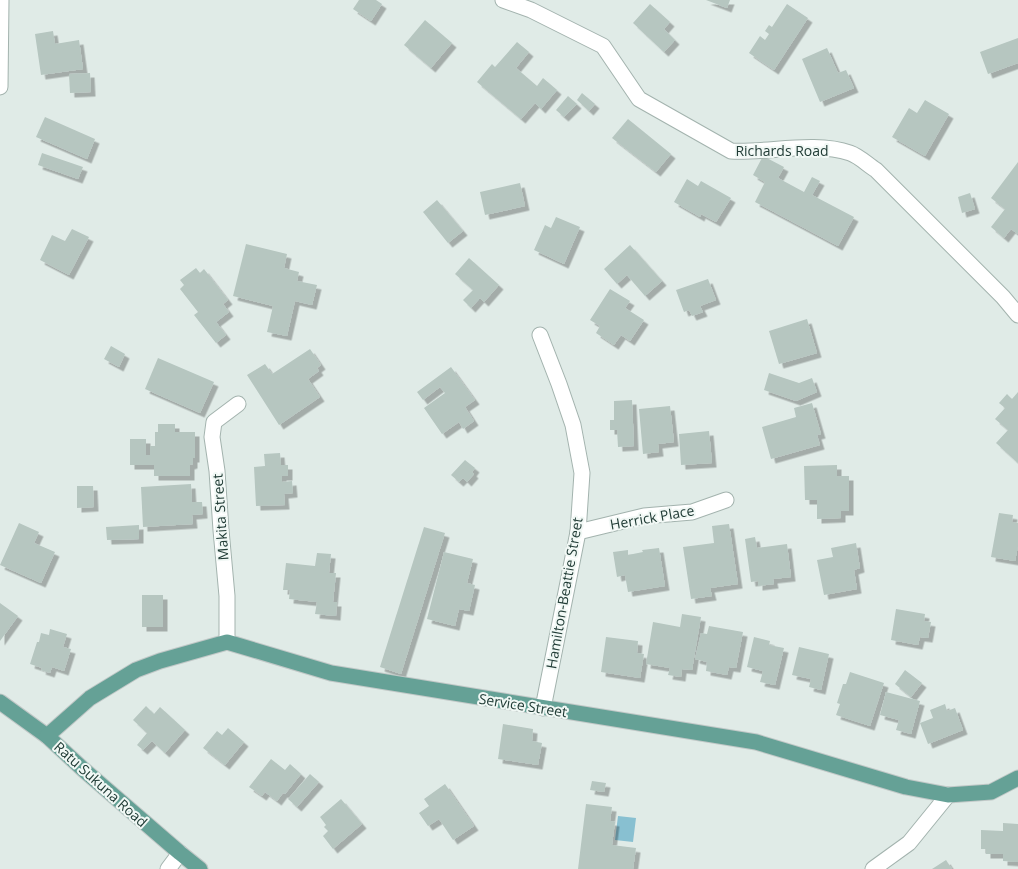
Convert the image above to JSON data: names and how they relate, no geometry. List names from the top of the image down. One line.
{"streets":{"main road":["Service Street","Ratu Sukuna Road"],"street":["Richards Road","Makita Street","Herrick Place","Hamilton-Beattie Street"]},"crossings":[["Makita Street","Service Street"],["Herrick Place","Hamilton-Beattie Street"],["Hamilton-Beattie Street","Service Street"]]}
